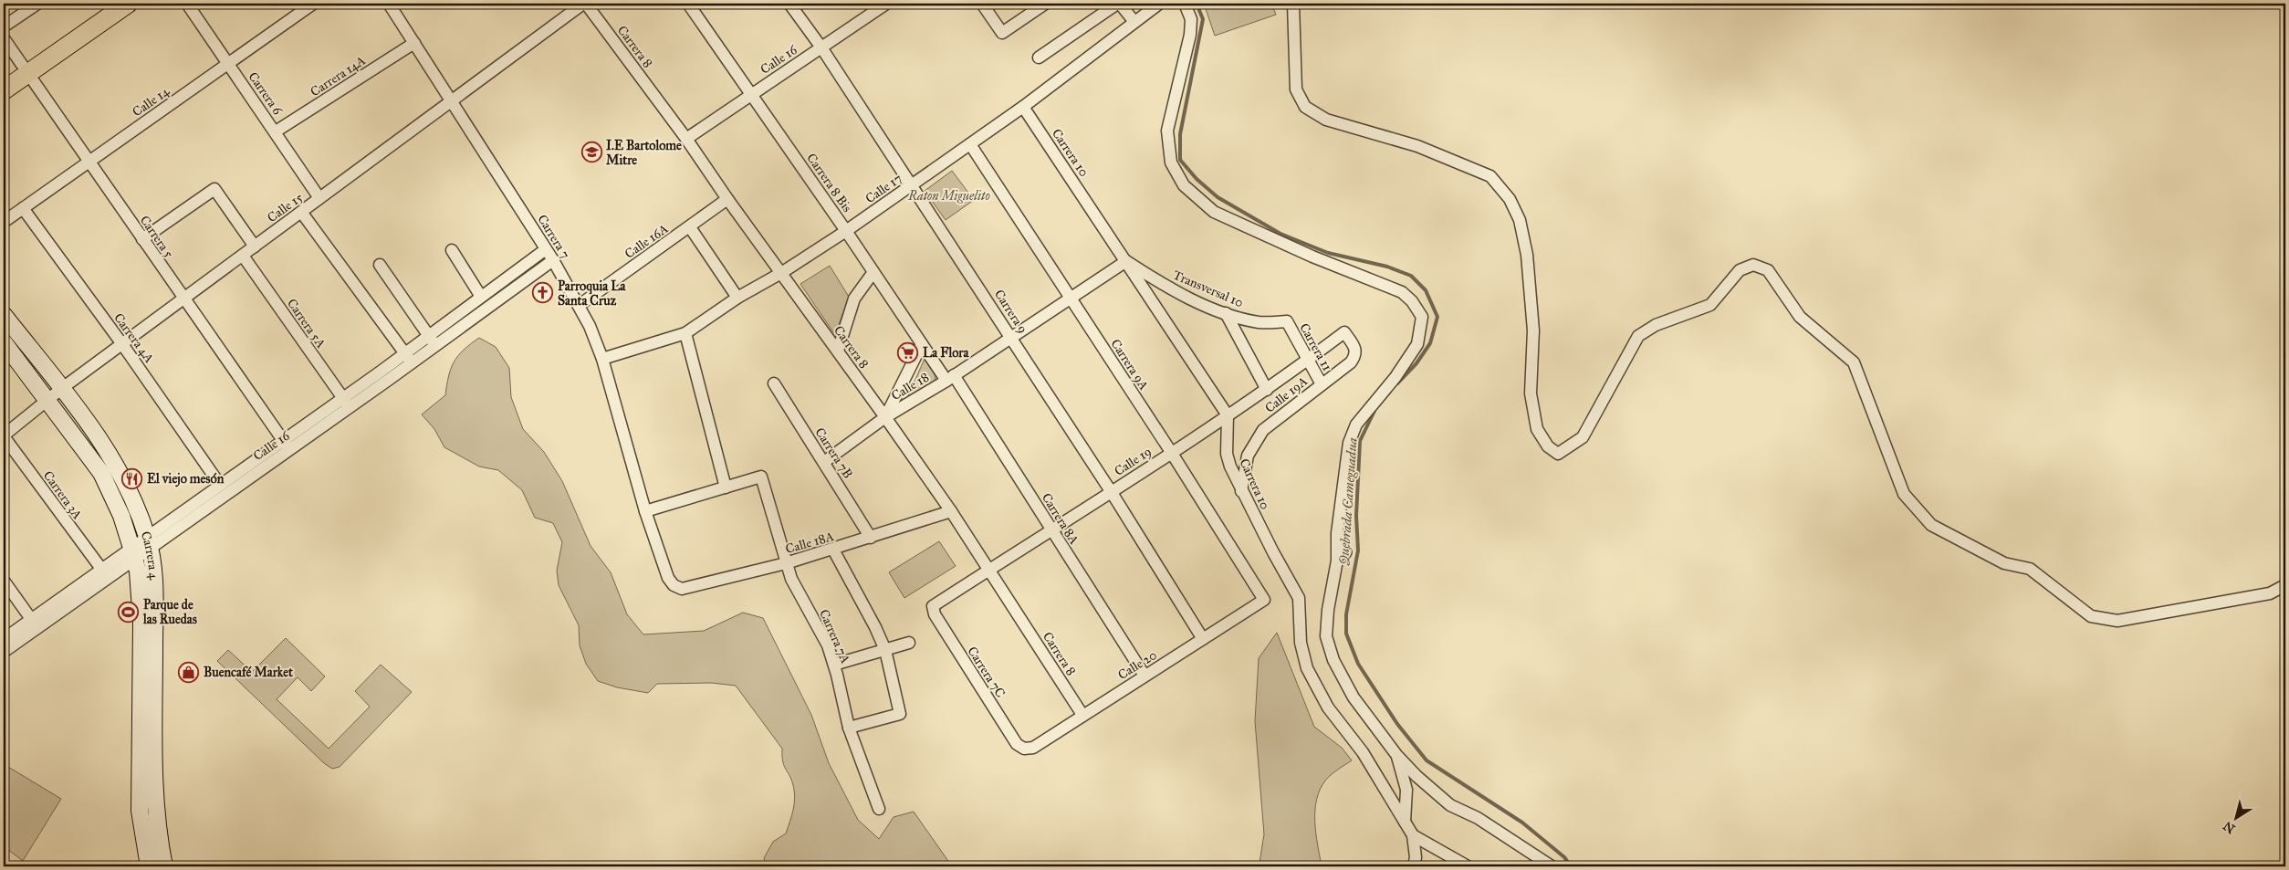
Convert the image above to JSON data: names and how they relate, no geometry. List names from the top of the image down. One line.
{"streets":{"main road":["Carrera 4"],"street":["Carrera 8","Calle 16","Carrera 14A","Carrera 6","Calle 14","Carrera 10","Carrera 8 Bis","Calle 17","Calle 15","Carrera 5","Carrera 7","Calle 16A","Transversal 10","Carrera 9","Carrera 5A","Carrera 4A","Carrera 11","Carrera 9A","Calle 18","Calle 19A","Carrera 7B","Calle 19","Carrera 3A","Carrera 8A","Calle 18A","Carrera 7A","Calle 20","Carrera 7C"]},"crossings":[["Carrera 8","Calle 16"],["Carrera 8","Calle 17"],["Carrera 8","Calle 15"],["Carrera 8","Calle 16A"],["Carrera 8","Calle 18"],["Carrera 8","Calle 19"],["Carrera 8","Calle 18A"],["Carrera 8","Calle 20"],["Calle 16","Carrera 8 Bis"],["Calle 16","Carrera 5"],["Calle 16","Carrera 7"],["Calle 16","Carrera 9"],["Calle 16","Carrera 5A"],["Calle 16","Carrera 4A"],["Calle 16","Carrera 3A"],["Calle 16","Carrera 4"],["Carrera 14A","Carrera 6"],["Carrera 14A","Carrera 7"],["Carrera 6","Calle 14"],["Carrera 6","Calle 15"],["Calle 14","Carrera 5"],["Calle 14","Carrera 4A"],["Carrera 10","Calle 17"],["Carrera 10","Transversal 10"],["Carrera 10","Calle 18"],["Carrera 10","Calle 19A"],["Carrera 10","Calle 19"],["Carrera 8 Bis","Calle 17"],["Carrera 8 Bis","Calle 18"],["Carrera 8 Bis","Carrera 8A"],["Calle 17","Carrera 7"],["Calle 17","Carrera 9"],["Calle 17","Carrera 9A"],["Calle 15","Carrera 5"],["Calle 15","Carrera 7"],["Calle 15","Carrera 5A"],["Calle 15","Carrera 4A"],["Calle 15","Carrera 3A"],["Calle 15","Carrera 4"],["Carrera 7","Calle 16A"],["Carrera 7","Calle 18A"],["Transversal 10","Carrera 11"],["Transversal 10","Calle 18"],["Carrera 9","Calle 18"],["Carrera 9","Calle 19"],["Carrera 9","Calle 20"],["Carrera 11","Calle 19A"],["Carrera 11","Calle 19"],["Carrera 9A","Calle 18"],["Carrera 9A","Calle 19"],["Carrera 9A","Calle 20"],["Calle 18","Carrera 7B"],["Calle 18","Carrera 8A"],["Calle 19A","Calle 19"],["Carrera 7B","Calle 18A"],["Calle 19","Carrera 8A"],["Calle 19","Carrera 7C"],["Carrera 8A","Calle 20"],["Calle 18A","Carrera 7A"],["Calle 20","Carrera 7C"]],"water":["Quebrada Cameguadua"],"parks":["Raton Miguelito"],"places":{"school or university":["I.E Bartolome Mitre"],"church":["Parroquia La Santa Cruz"],"supermarket":["La Flora"],"restaurant":["El viejo mesón"],"sports":["Parque de las Ruedas"],"shop":["Buencafé Market"]},"north":"bottom left"}
